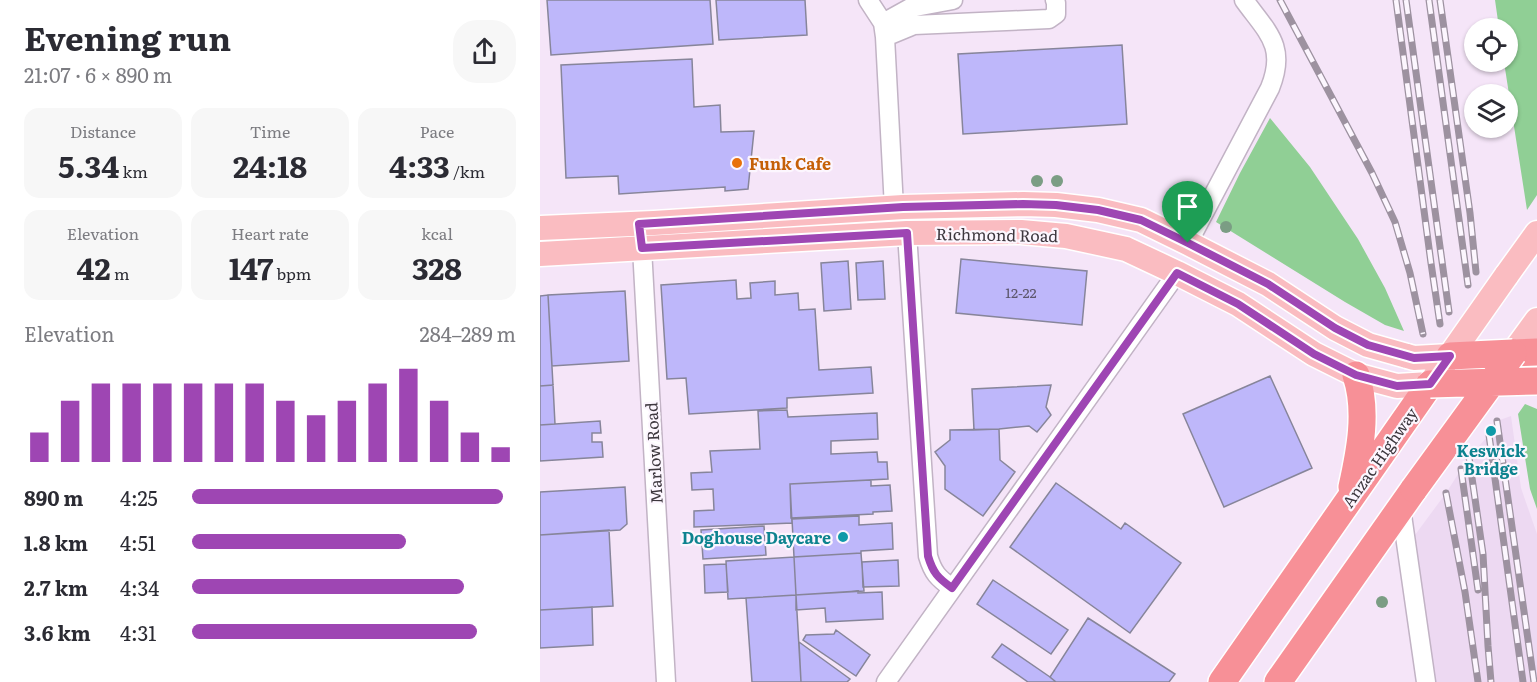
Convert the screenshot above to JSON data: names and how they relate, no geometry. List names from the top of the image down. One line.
{"streets":{"highway":["Richmond Road","Anzac Highway"],"street":["Marlow Road"]},"crossings":[["Richmond Road","Marlow Road"],["Richmond Road","Anzac Highway"]],"places":["Funk Cafe","Keswick Bridge","Doghouse Daycare"],"house_numbers":["12-22"],"page":{"heading":["Evening run","21:07 · 6 × 890 m"],"stats":[["Distance","5.34 km"],["Time","24:18"],["Pace","4:33 /km"],["Elevation","42 m"],["Heart rate","147 bpm"],["kcal","328"]],"chart":["Elevation","284–289 m"],"list":[{"name":"890 m","note":"4:25"},{"name":"1.8 km","note":"4:51"},{"name":"2.7 km","note":"4:34"},{"name":"3.6 km","note":"4:31"}]}}
